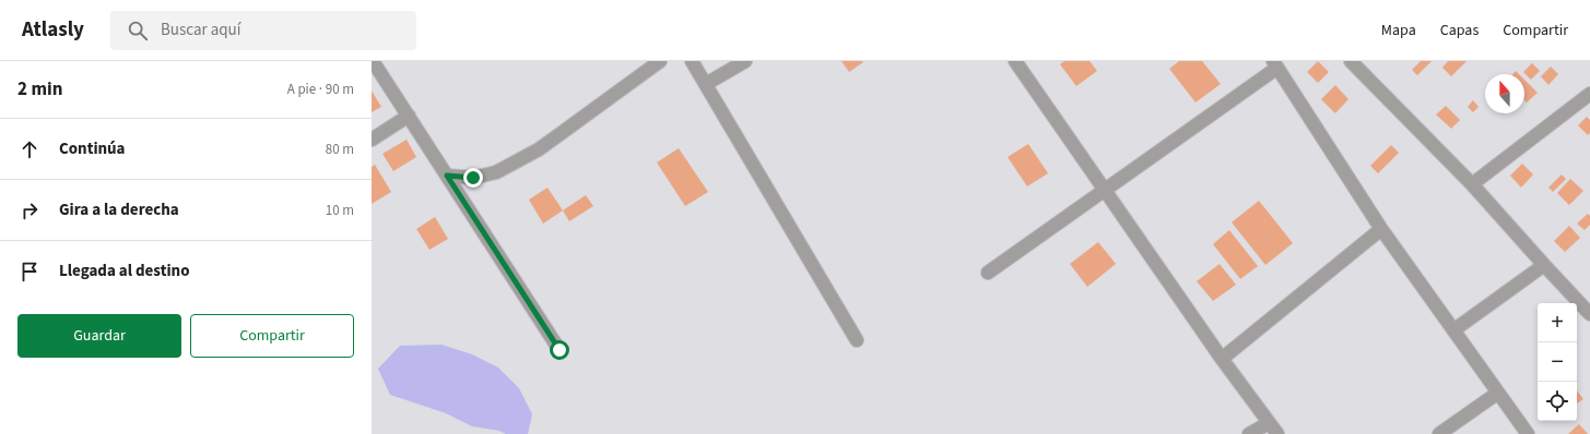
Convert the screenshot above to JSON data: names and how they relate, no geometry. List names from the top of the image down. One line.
{"north":"top","page":{"header":"Atlasly","search":"Buscar aquí","nav":["Mapa","Capas","Compartir"],"heading":["2 min","A pie · 90 m"],"list":[["Continúa","80 m"],["Gira a la derecha","10 m"],"Llegada al destino"],"buttons":["Guardar","Compartir"],"map_buttons":["+","−"]}}
